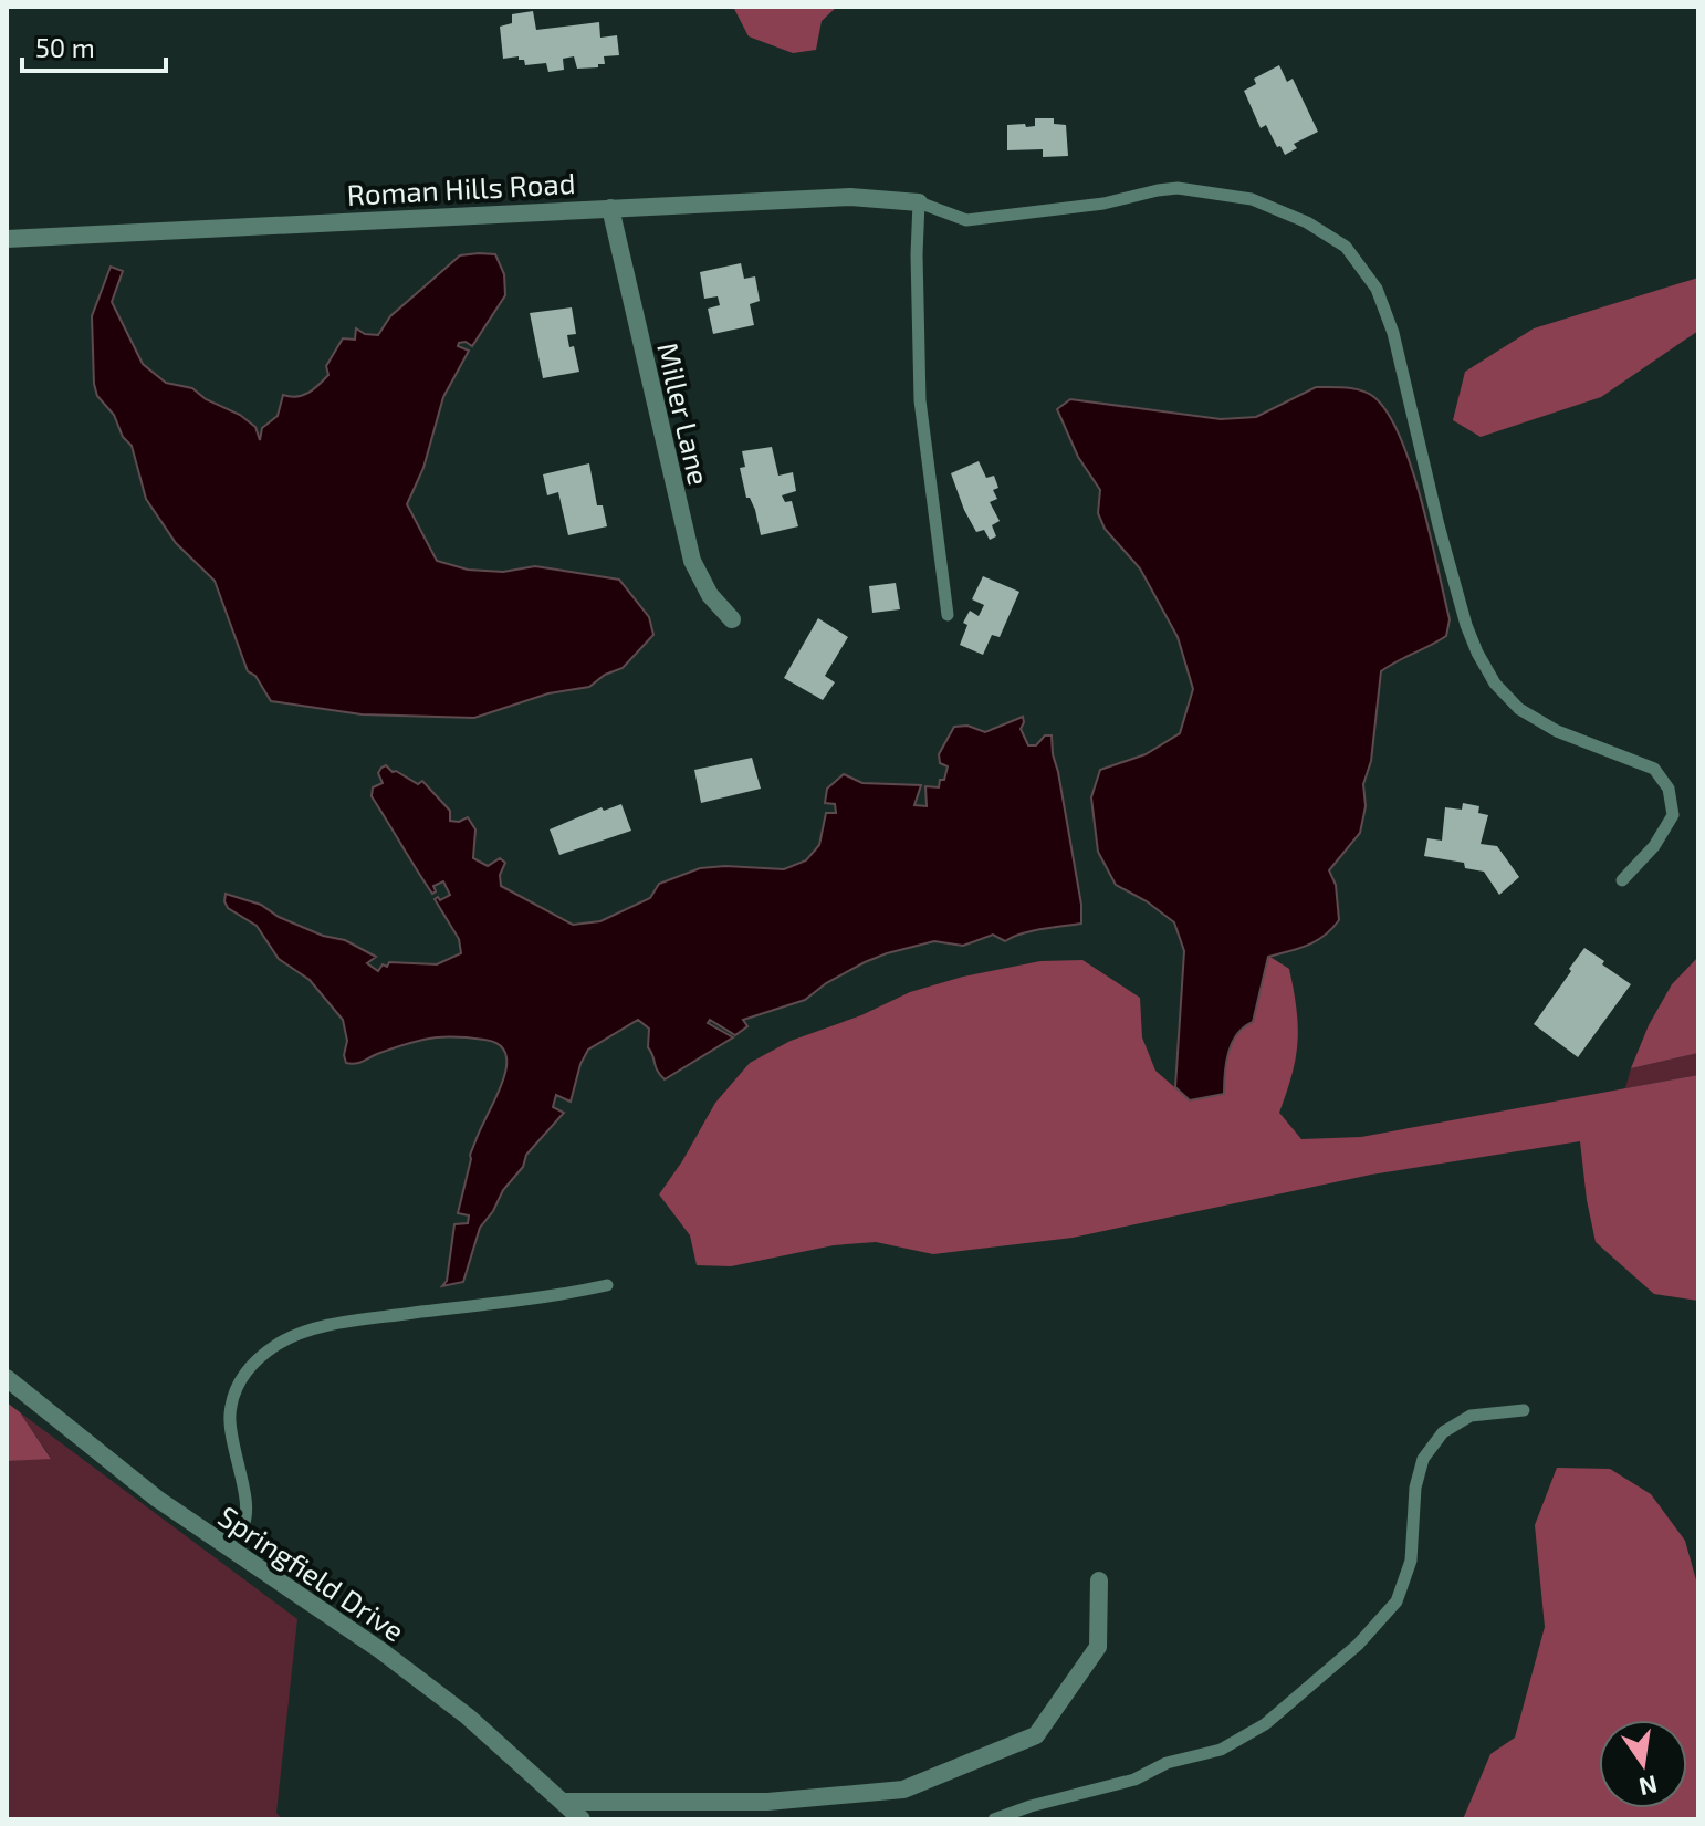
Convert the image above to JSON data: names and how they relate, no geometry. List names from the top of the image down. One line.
{"streets":{"street":["Roman Hills Road","Miller Lane","Springfield Drive"]},"crossings":[["Roman Hills Road","Miller Lane"]],"scale_bar":"50 m","north":"bottom"}
